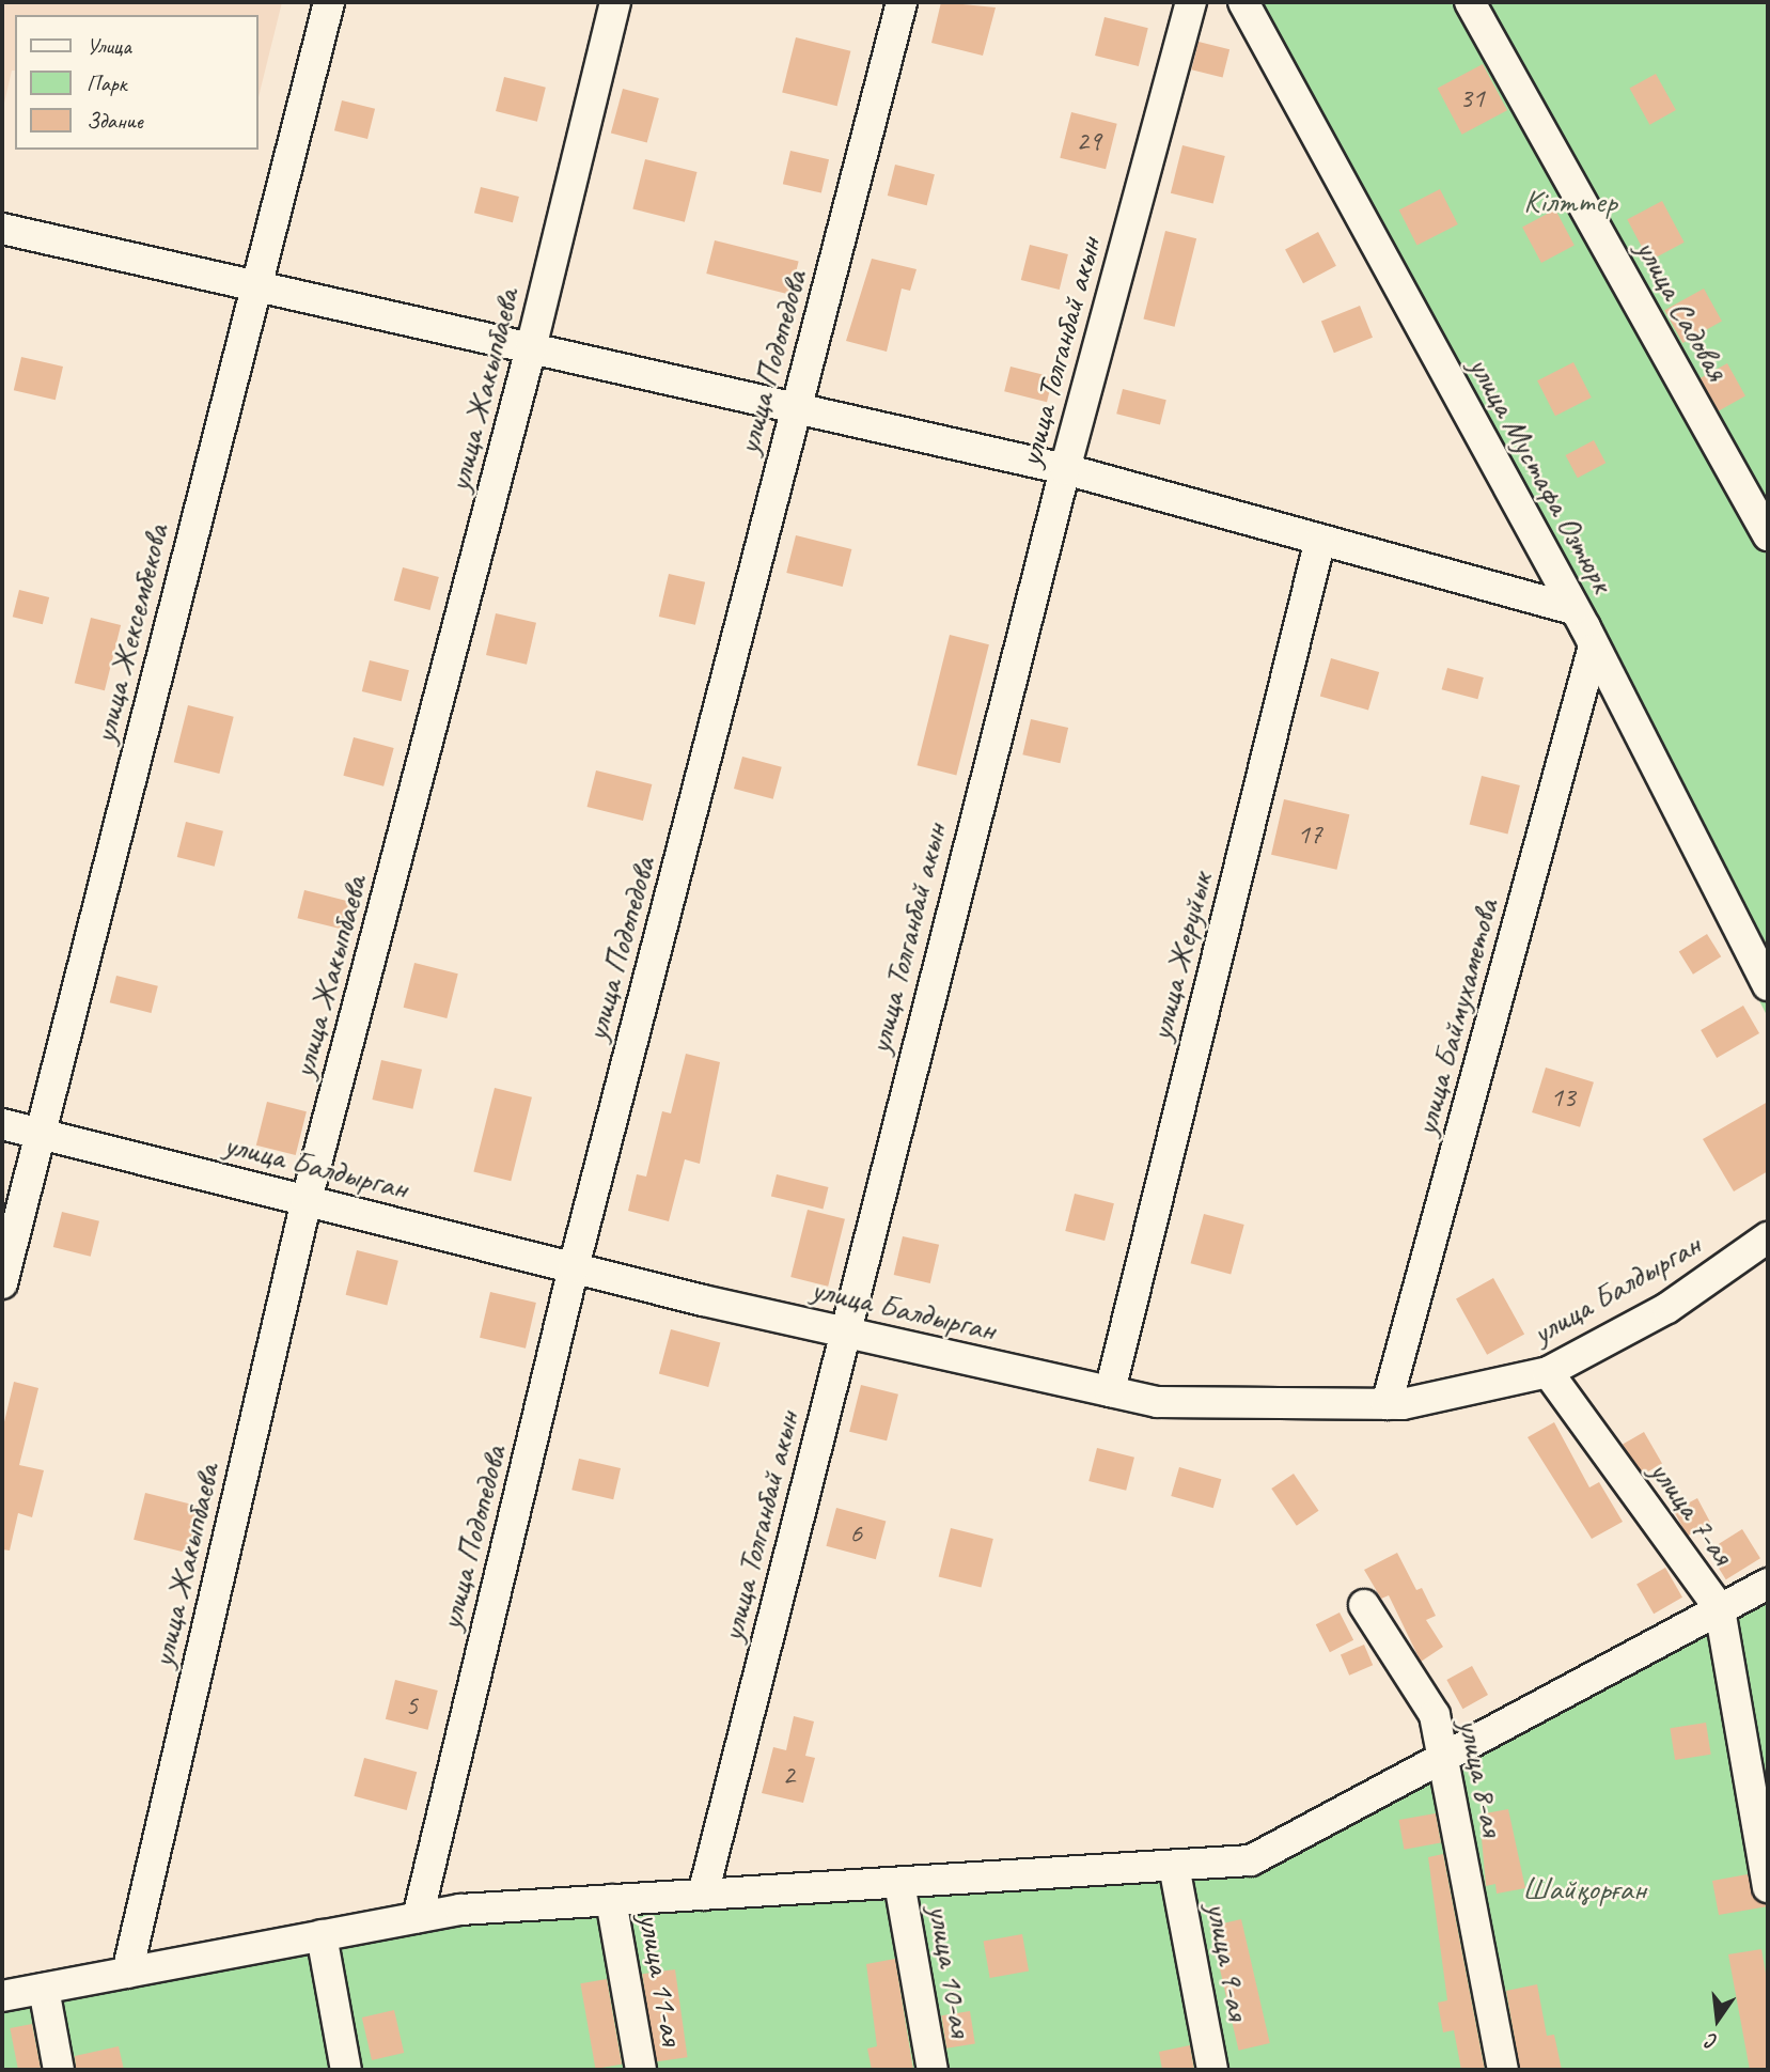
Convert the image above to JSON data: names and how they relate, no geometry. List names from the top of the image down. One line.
{"streets":{"street":["улица Садовая","улица Толганбай акын","улица Подопедова","улица Жакыпбаева","улица Мустафа Озтюрк","улица Жексембекова","улица Жеруйык","улица Баймухаметова","улица Балдырган","улица 7-ая","улица 8-ая","улица 9-ая","улица 10-ая","улица 11-ая"]},"crossings":[["улица Толганбай акын","улица Балдырган"],["улица Подопедова","улица Балдырган"],["улица Жакыпбаева","улица Балдырган"],["улица Мустафа Озтюрк","улица Баймухаметова"],["улица Жексембекова","улица Балдырган"],["улица Жеруйык","улица Балдырган"],["улица Баймухаметова","улица Балдырган"],["улица Балдырган","улица 7-ая"]],"parks":["Кілттер","Шайқорған"],"house_numbers":["31","29","17","13","6","5","2"],"legend":["Улица","Парк","Здание"],"north":"bottom"}
